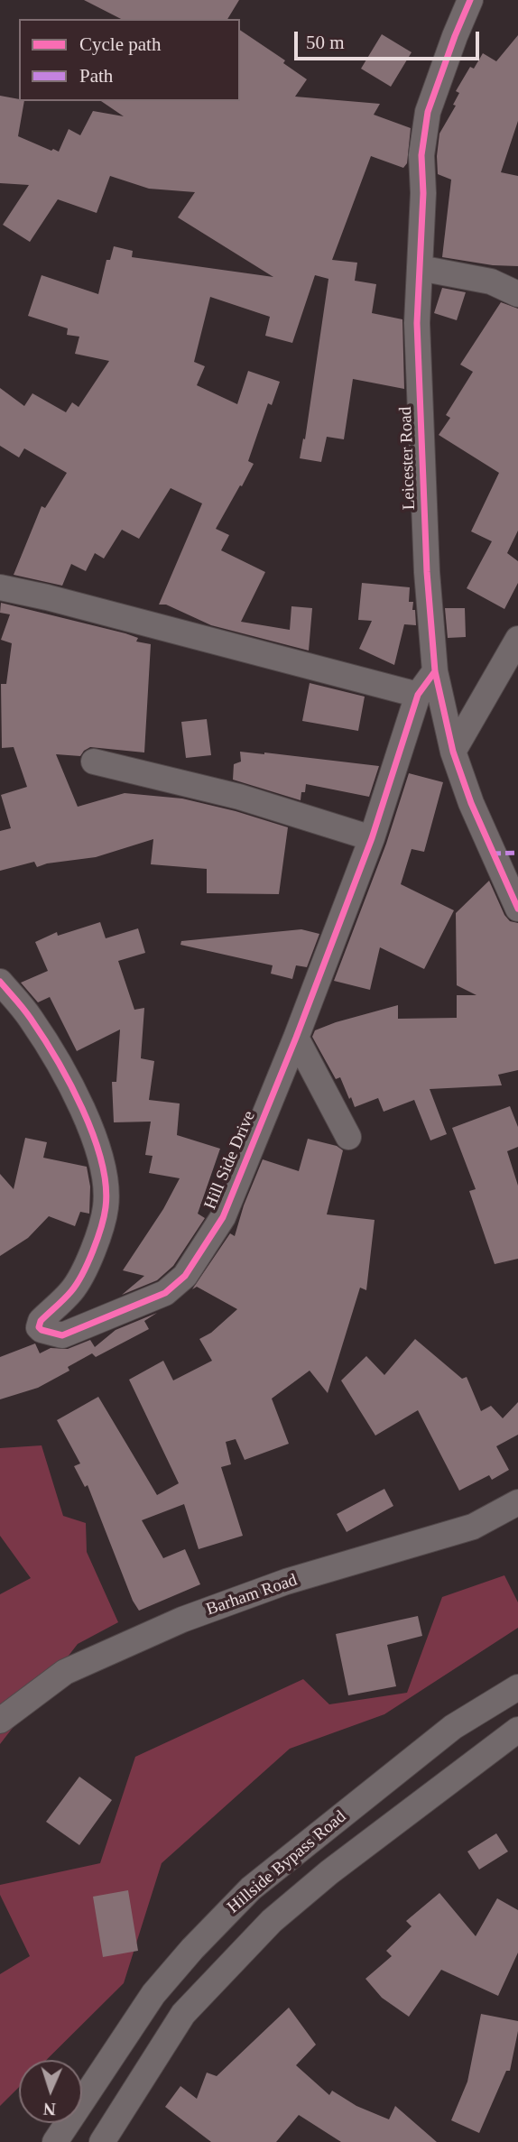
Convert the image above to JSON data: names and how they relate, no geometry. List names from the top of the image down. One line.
{"streets":{"street":["Leicester Road","Hill Side Drive","Barham Road","Hillside Bypass Road"]},"crossings":[["Leicester Road","Hill Side Drive"]],"legend":["Cycle path","Path"],"scale_bar":"50 m","north":"bottom"}
